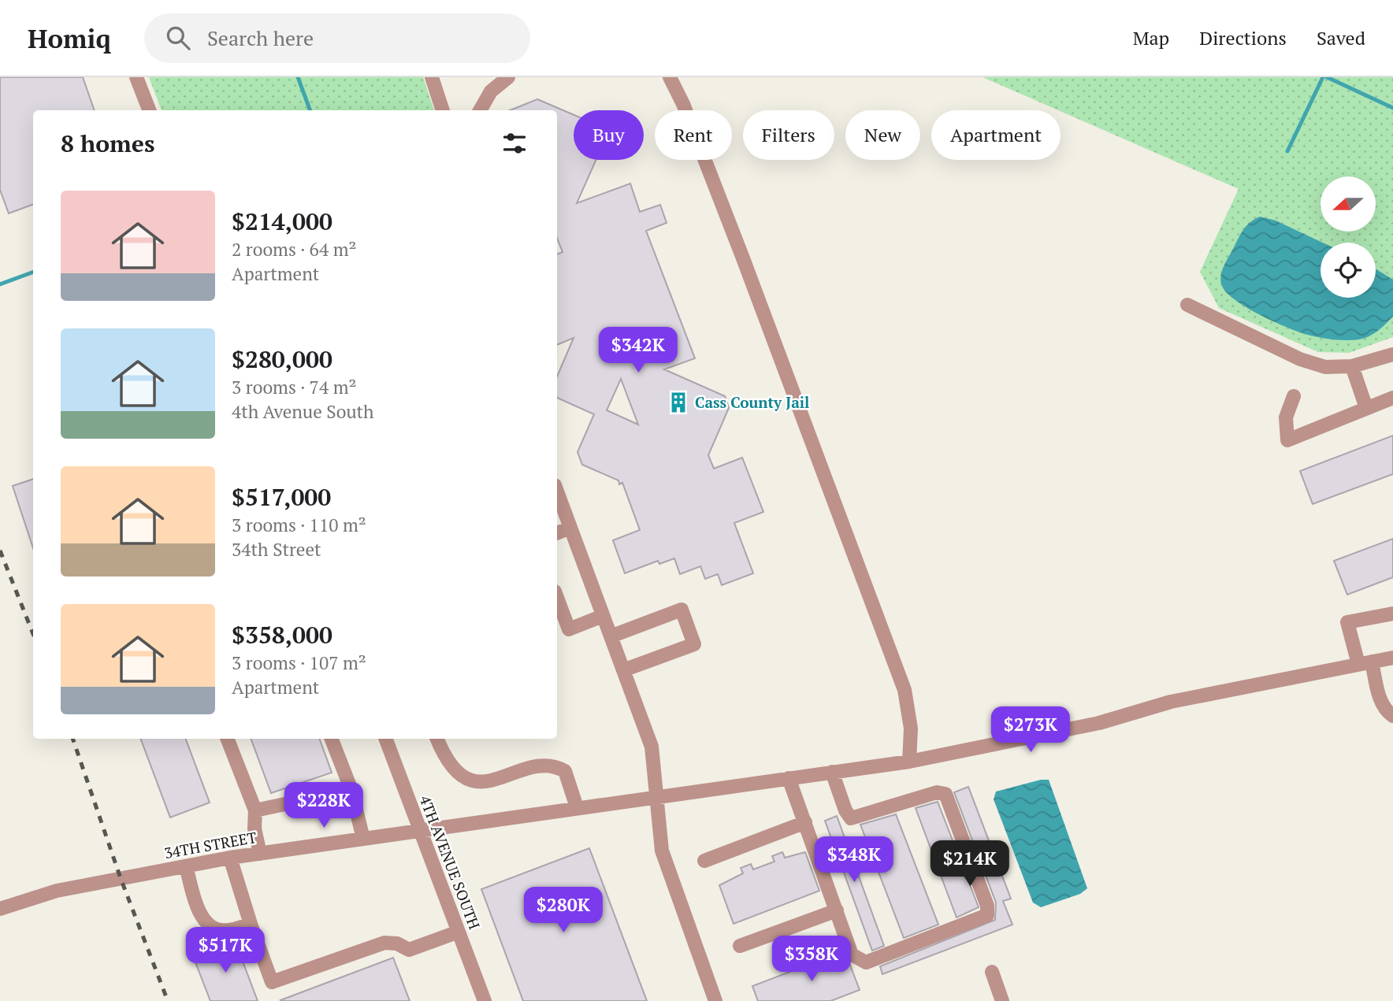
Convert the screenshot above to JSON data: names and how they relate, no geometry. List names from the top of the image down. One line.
{"streets":{"street":["34TH STREET","4TH AVENUE SOUTH"]},"crossings":[["34TH STREET","4TH AVENUE SOUTH"]],"places":{"building":["Cass County Jail"]},"north":"left","page":{"header":"Homiq","search":"Search here","nav":["Map","Directions","Saved"],"chip":["Buy","Rent","Filters","New","Apartment"],"heading":"8 homes","list":[{"name":"$214,000","note":"2 rooms · 64 m² · Apartment"},{"name":"$280,000","note":"3 rooms · 74 m² · 4th Avenue South"},{"name":"$517,000","note":"3 rooms · 110 m² · 34th Street"},{"name":"$358,000","note":"3 rooms · 107 m² · Apartment"}],"price":["$342K","$273K","$228K","$348K","$214K","$280K","$517K","$358K"]}}
